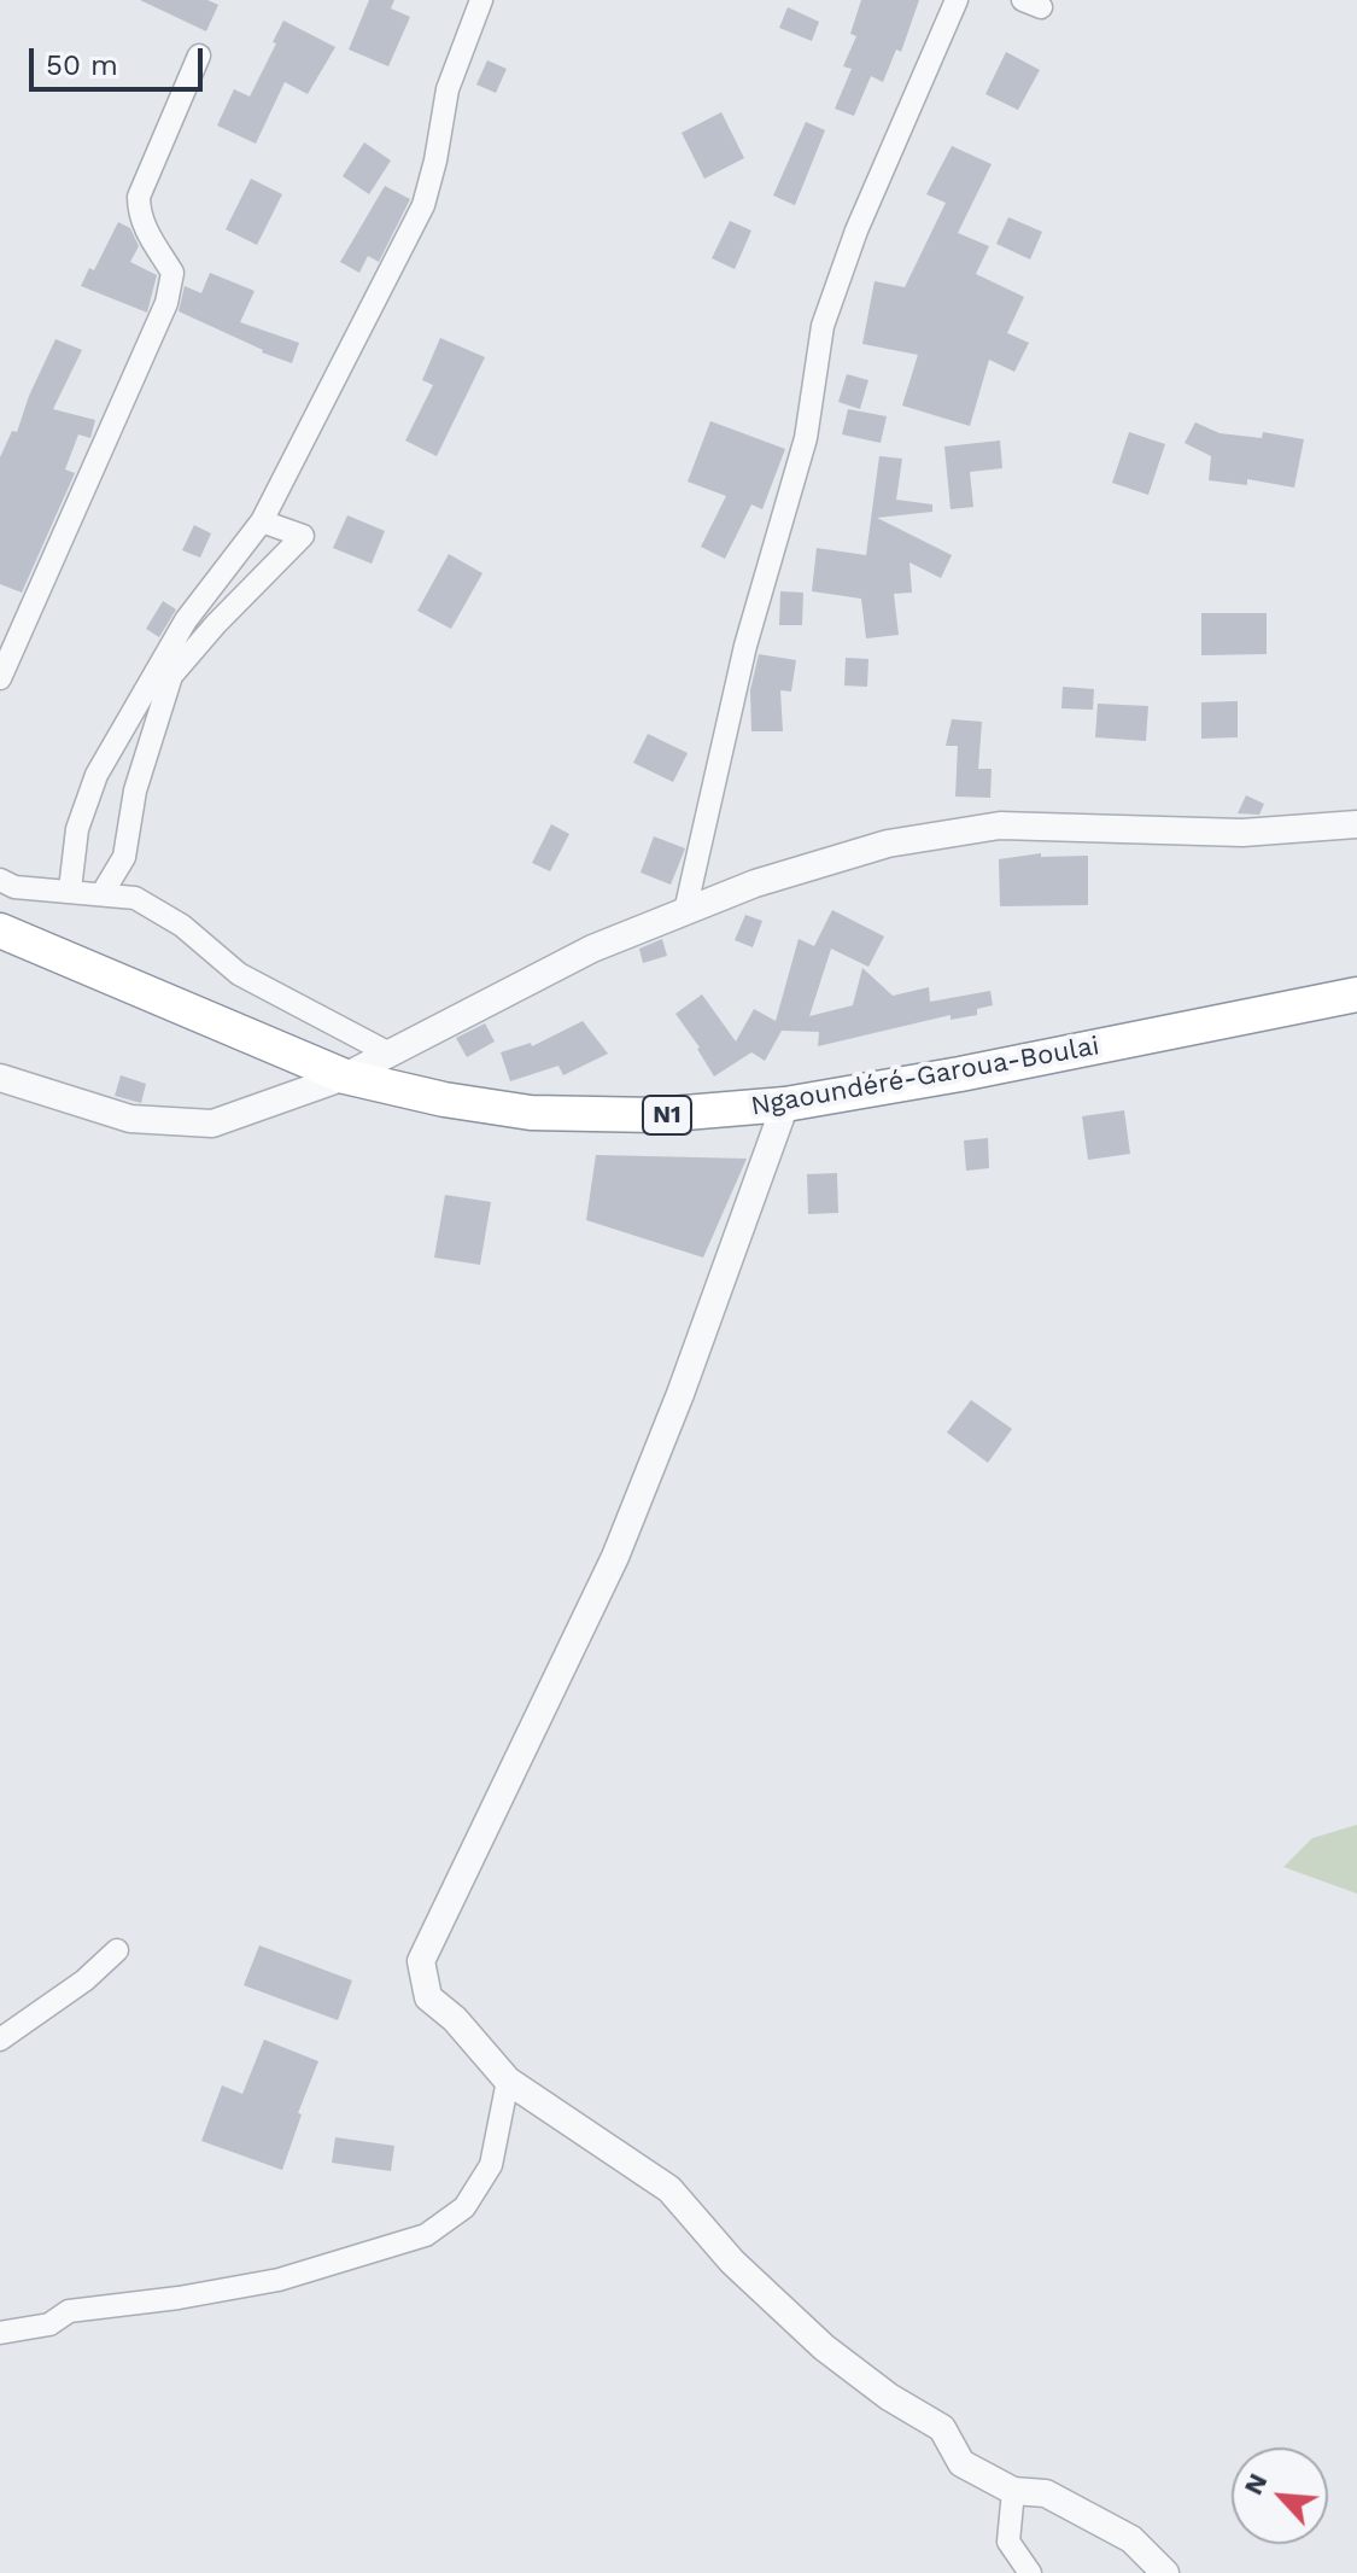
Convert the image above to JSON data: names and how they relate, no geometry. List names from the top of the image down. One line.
{"streets":{"highway":["Ngaoundéré-Garoua-Boulai","N1"]},"scale_bar":"50 m","north":"top left"}
